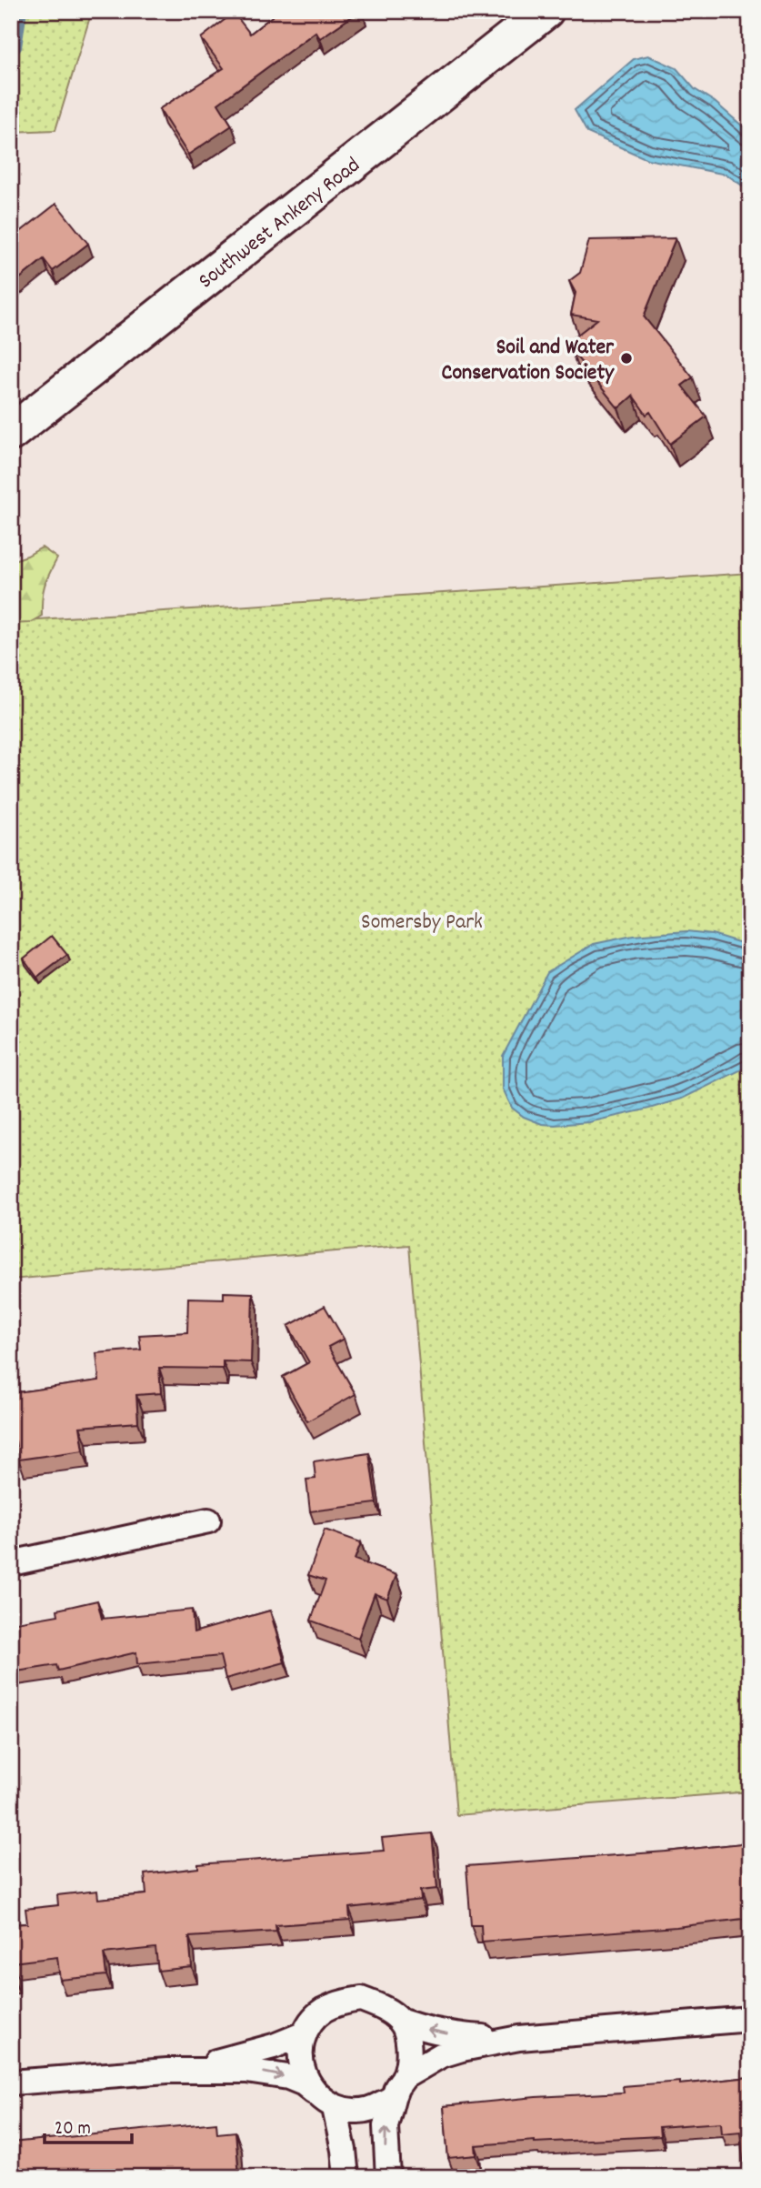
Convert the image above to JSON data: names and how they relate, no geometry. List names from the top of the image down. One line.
{"streets":{"street":["Southwest Ankeny Road"]},"parks":["Somersby Park"],"places":["Soil and Water Conservation Society"],"scale_bar":"20 m"}
